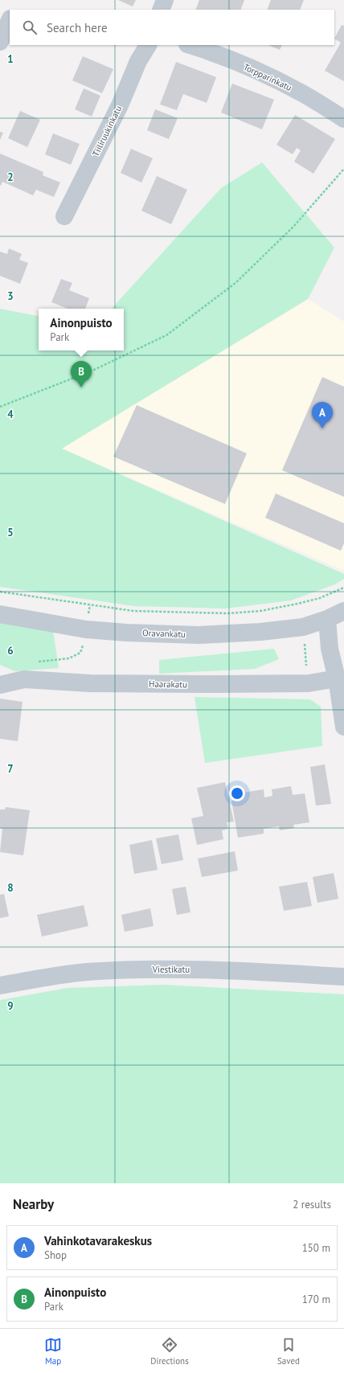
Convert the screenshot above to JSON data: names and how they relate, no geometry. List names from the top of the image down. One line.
{"streets":{"street":["Torpparinkatu","Tiiliruukinkatu","Oravankatu","Haarakatu","Viestikatu"]},"page":{"search":"Search here","popup":["Ainonpuisto","Park"],"pins":["B","A"],"heading":["Nearby","2 results"],"list":[{"mark":"A","name":"Vahinkotavarakeskus","note":"Shop","value":"150 m"},{"mark":"B","name":"Ainonpuisto","note":"Park","value":"170 m"}],"nav":["Map","Directions","Saved"]},"grid":{"rows":["1","2","3","4","5","6","7","8","9"]}}
